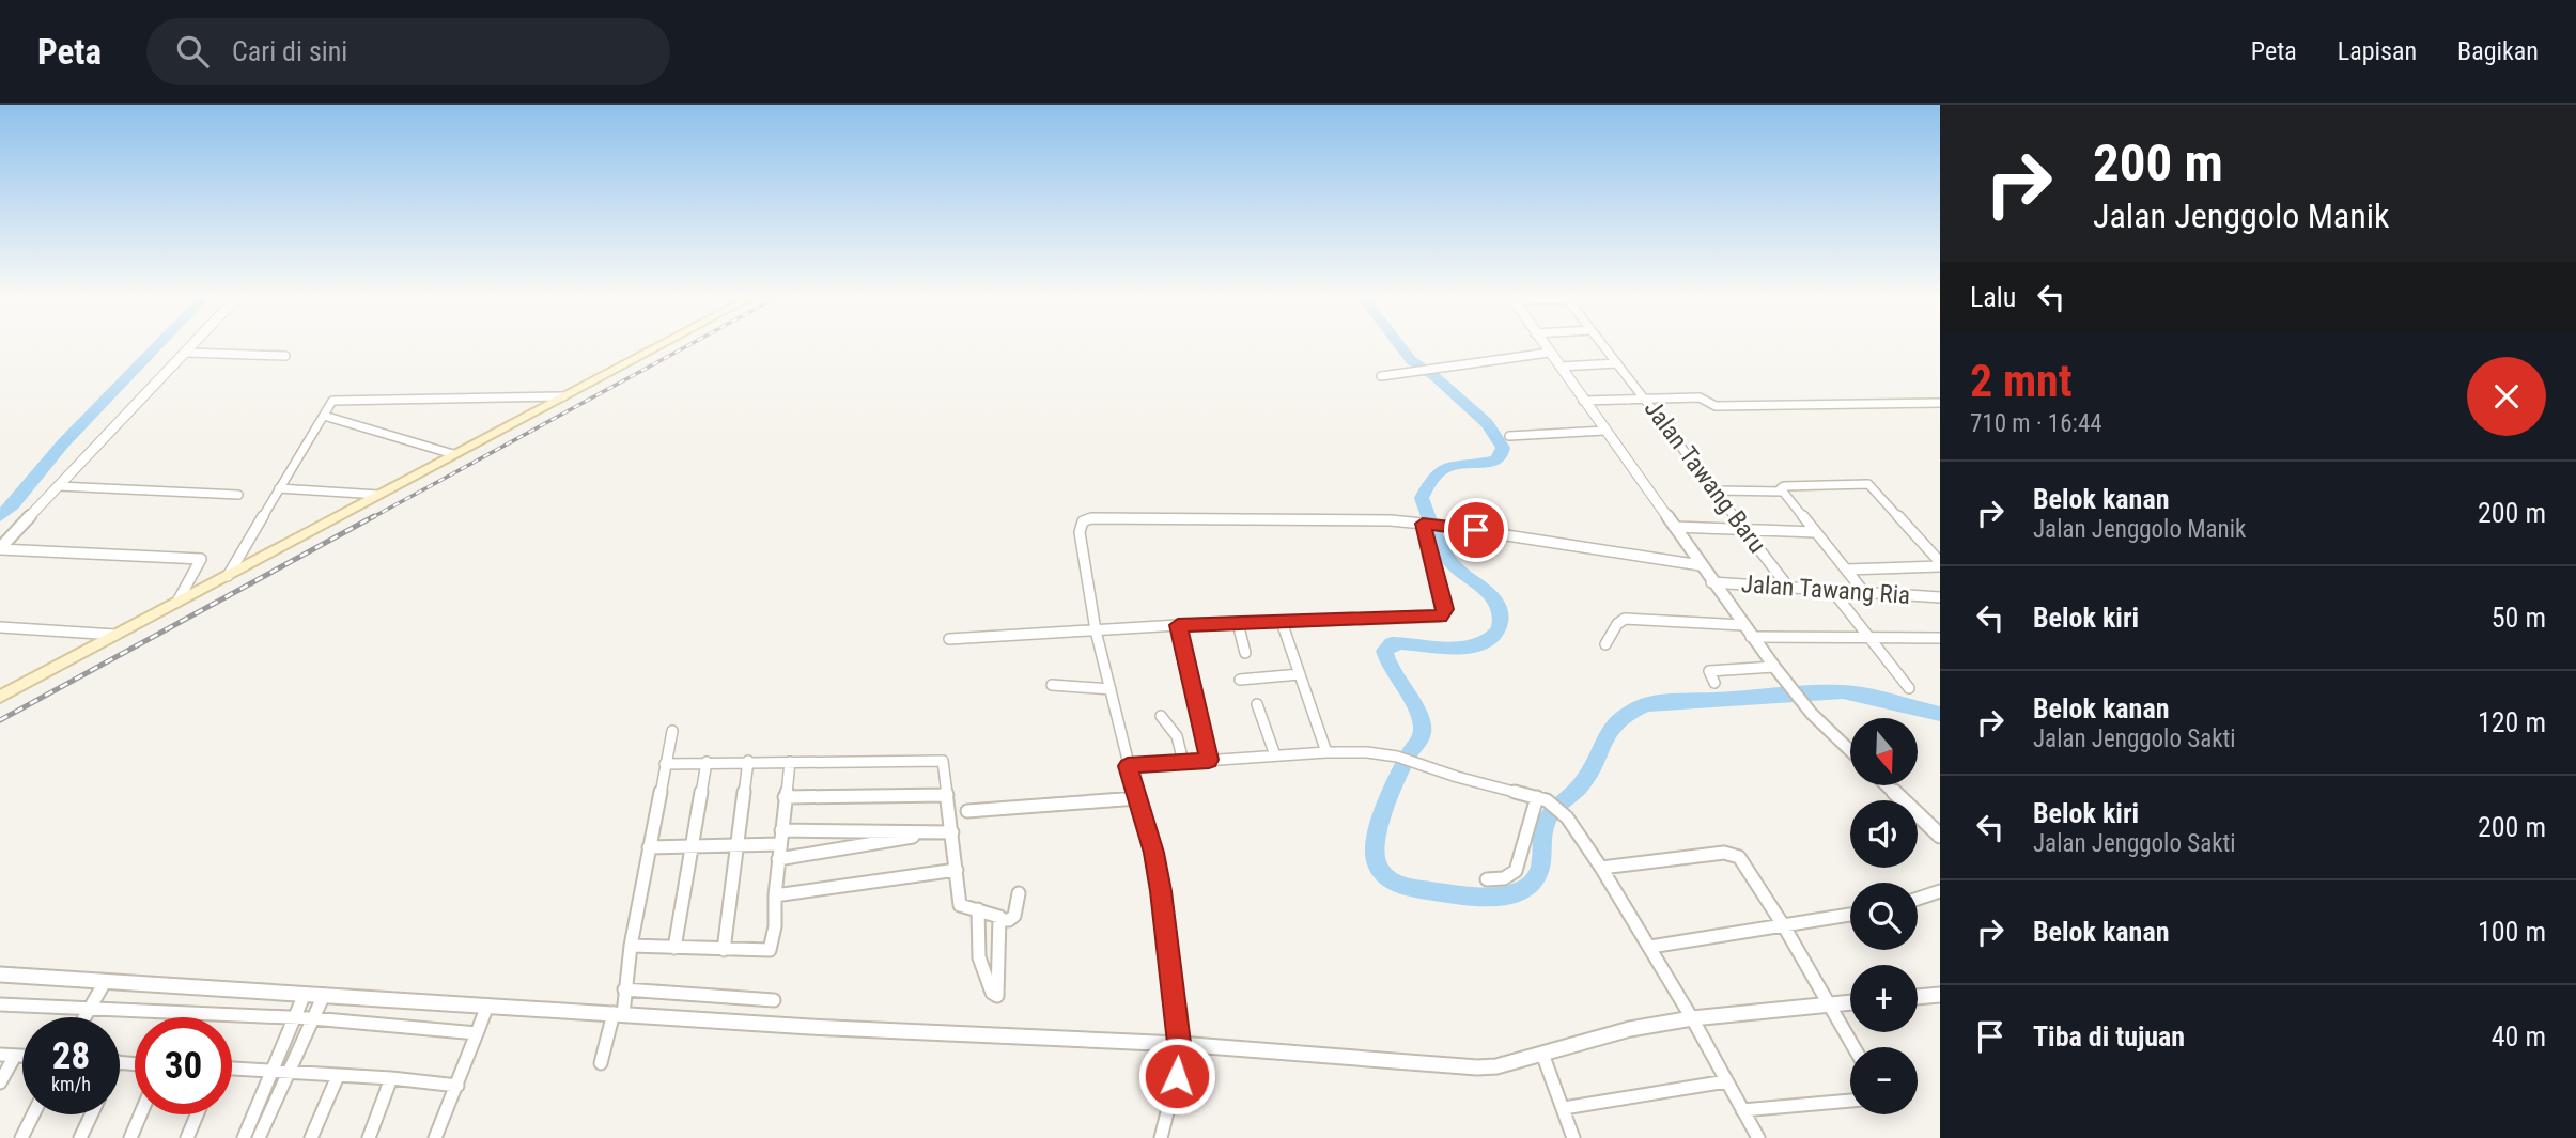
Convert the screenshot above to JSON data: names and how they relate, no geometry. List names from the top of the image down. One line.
{"streets":{"street":["Jalan Tawang Baru","Jalan Tawang Ria"]},"crossings":[["Jalan Tawang Baru","Jalan Tawang Ria"]],"north":"bottom","page":{"header":"Peta","search":"Cari di sini","nav":["Peta","Lapisan","Bagikan"],"turn":["200 m","Jalan Jenggolo Manik"],"then":"Lalu","heading":["2 mnt","710 m · 16:44"],"list":[{"name":"Belok kanan","note":"Jalan Jenggolo Manik","value":"200 m"},{"name":"Belok kiri","value":"50 m"},{"name":"Belok kanan","note":"Jalan Jenggolo Sakti","value":"120 m"},{"name":"Belok kiri","note":"Jalan Jenggolo Sakti","value":"200 m"},{"name":"Belok kanan","value":"100 m"},{"name":"Tiba di tujuan","value":"40 m"}],"map_buttons":["+","−"],"speed":"28 km/h","limit":"30"}}
